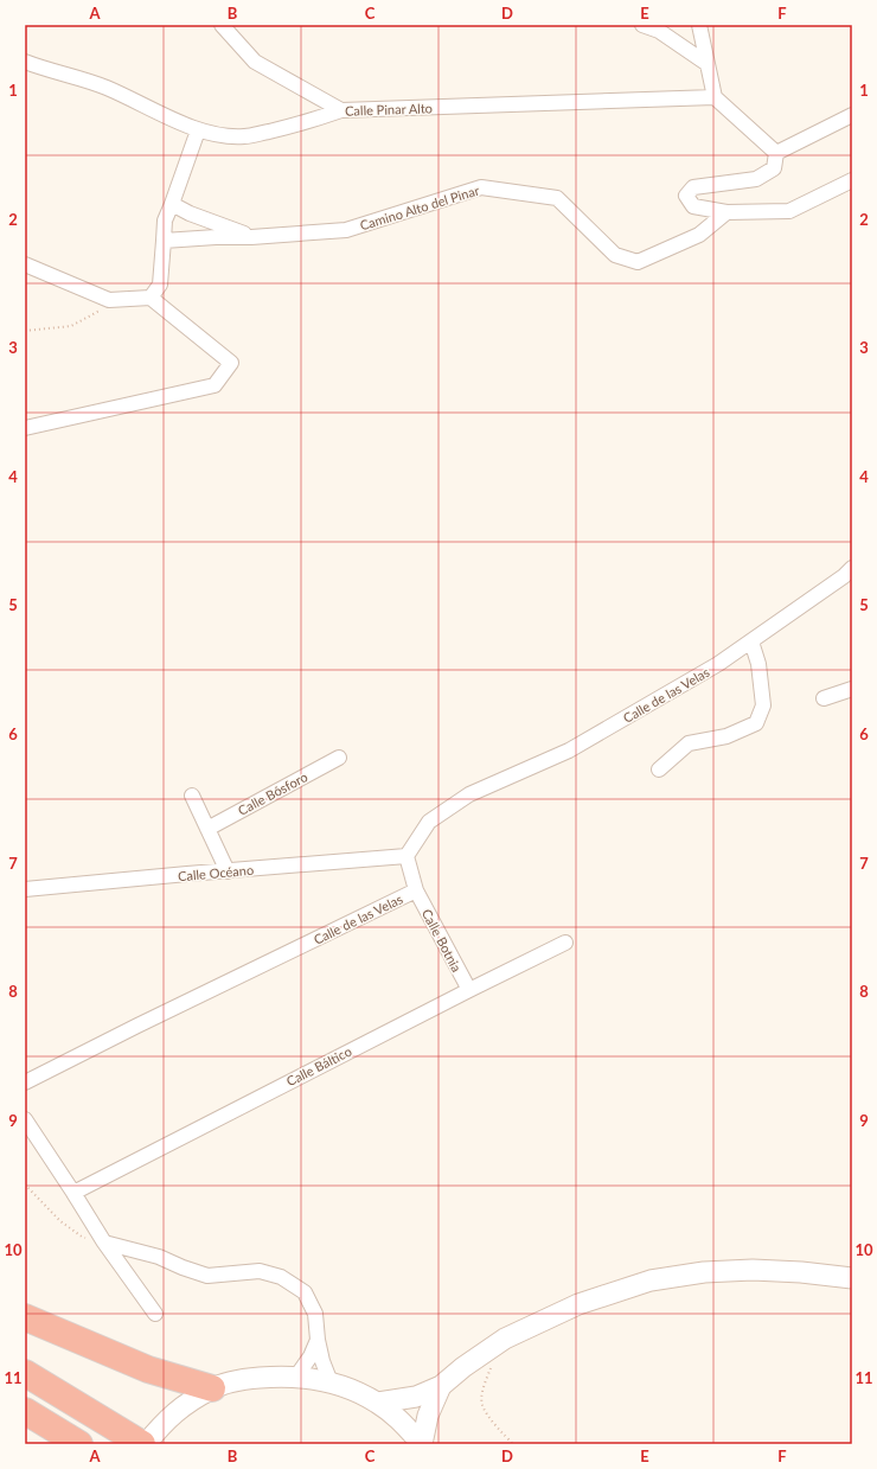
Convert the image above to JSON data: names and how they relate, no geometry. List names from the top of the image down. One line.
{"streets":{"street":["Calle Pinar Alto","Camino Alto del Pinar","Calle de las Velas","Calle Bósforo","Calle Océano","Calle Botnia","Calle Báltico"]},"crossings":[["Calle de las Velas","Calle Océano"],["Calle de las Velas","Calle Botnia"],["Calle Botnia","Calle Báltico"]],"grid":{"columns":["A","B","C","D","E","F"],"rows":["1","2","3","4","5","6","7","8","9","10","11"]}}
